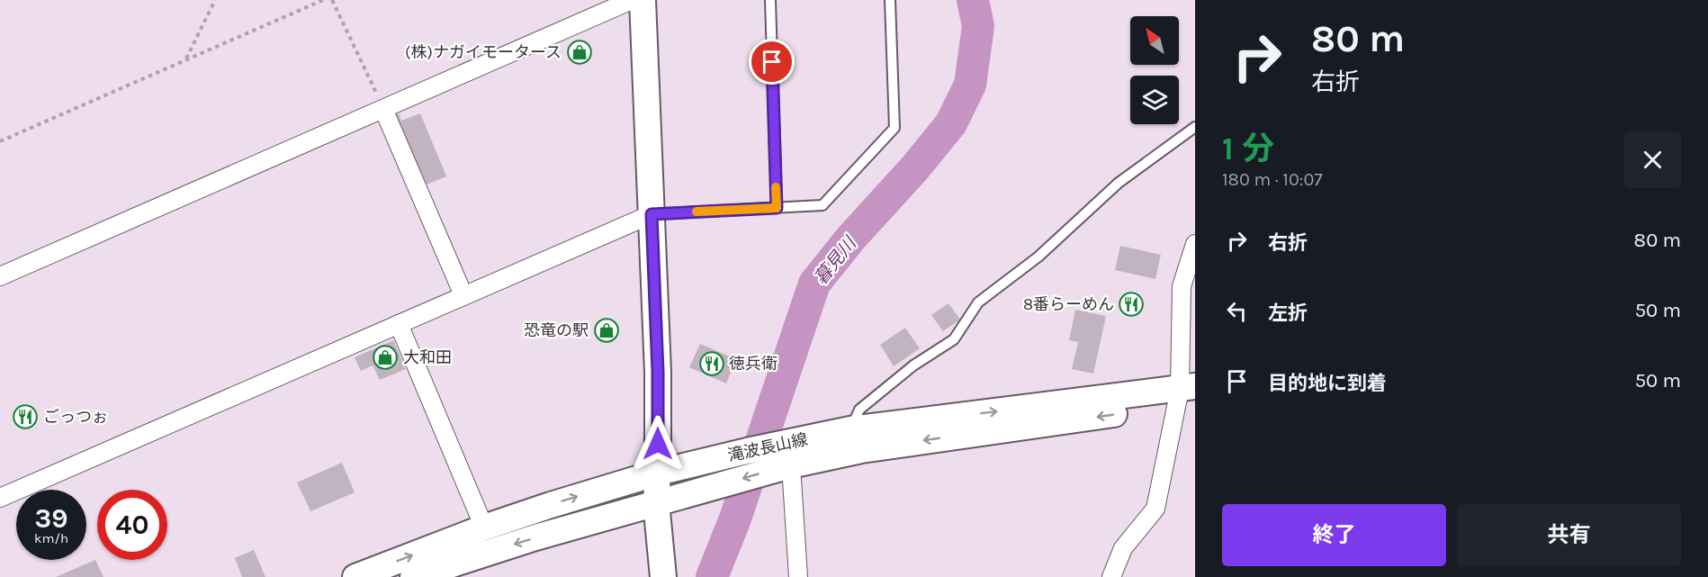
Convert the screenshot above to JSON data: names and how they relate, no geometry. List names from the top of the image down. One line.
{"streets":{"main road":["滝波長山線"]},"water":["暮見川"],"places":{"shop":["(株)ナガイモータース","恐竜の駅","大和田"],"restaurant":["8番らーめん","徳兵衛","ごっつぉ"]},"north":"top left","page":{"turn":["80 m","右折"],"heading":["1 分","180 m · 10:07"],"list":[{"name":"右折","value":"80 m"},{"name":"左折","value":"50 m"},{"name":"目的地に到着","value":"50 m"}],"speed":"39 km/h","limit":"40","buttons":["終了","共有"]}}
